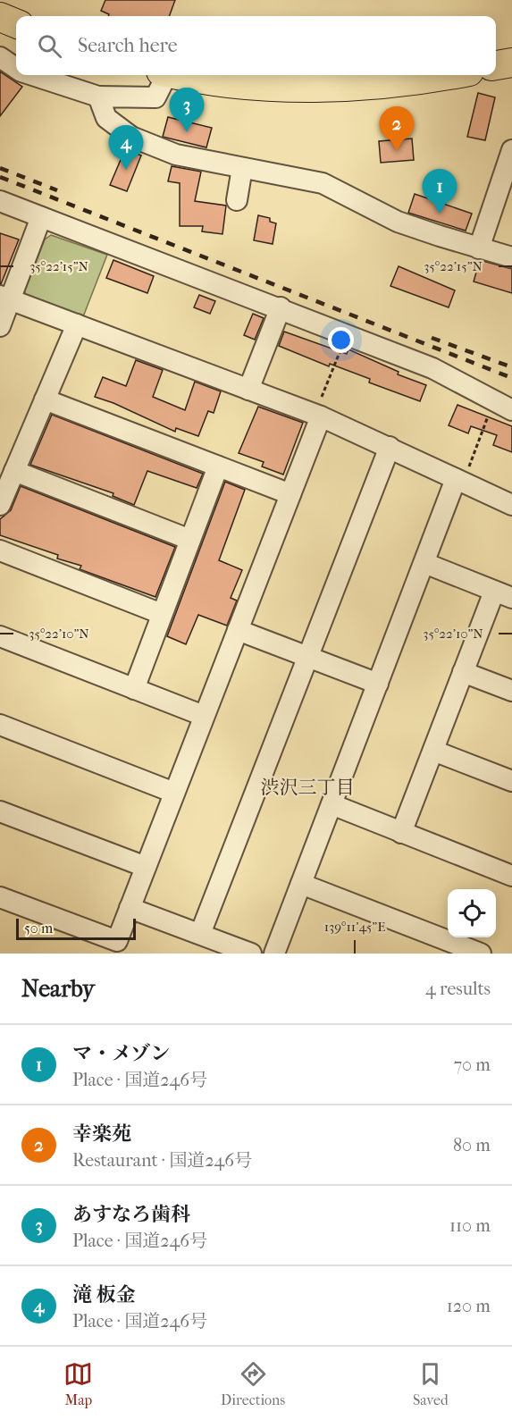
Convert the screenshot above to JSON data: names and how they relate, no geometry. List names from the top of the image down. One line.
{"districts":["渋沢三丁目"],"scale_bar":"50 m","page":{"search":"Search here","pins":["3","2","4","1"],"scale":"50 m","heading":["Nearby","4 results"],"list":[{"mark":"1","name":"マ・メゾン","note":"Place · 国道246号","value":"70 m"},{"mark":"2","name":"幸楽苑","note":"Restaurant · 国道246号","value":"80 m"},{"mark":"3","name":"あすなろ歯科","note":"Place · 国道246号","value":"110 m"},{"mark":"4","name":"滝 板金","note":"Place · 国道246号","value":"120 m"}],"nav":["Map","Directions","Saved"]},"coordinates":["35°22'15\"N","35°22'10\"N","139°11'45\"E"]}
